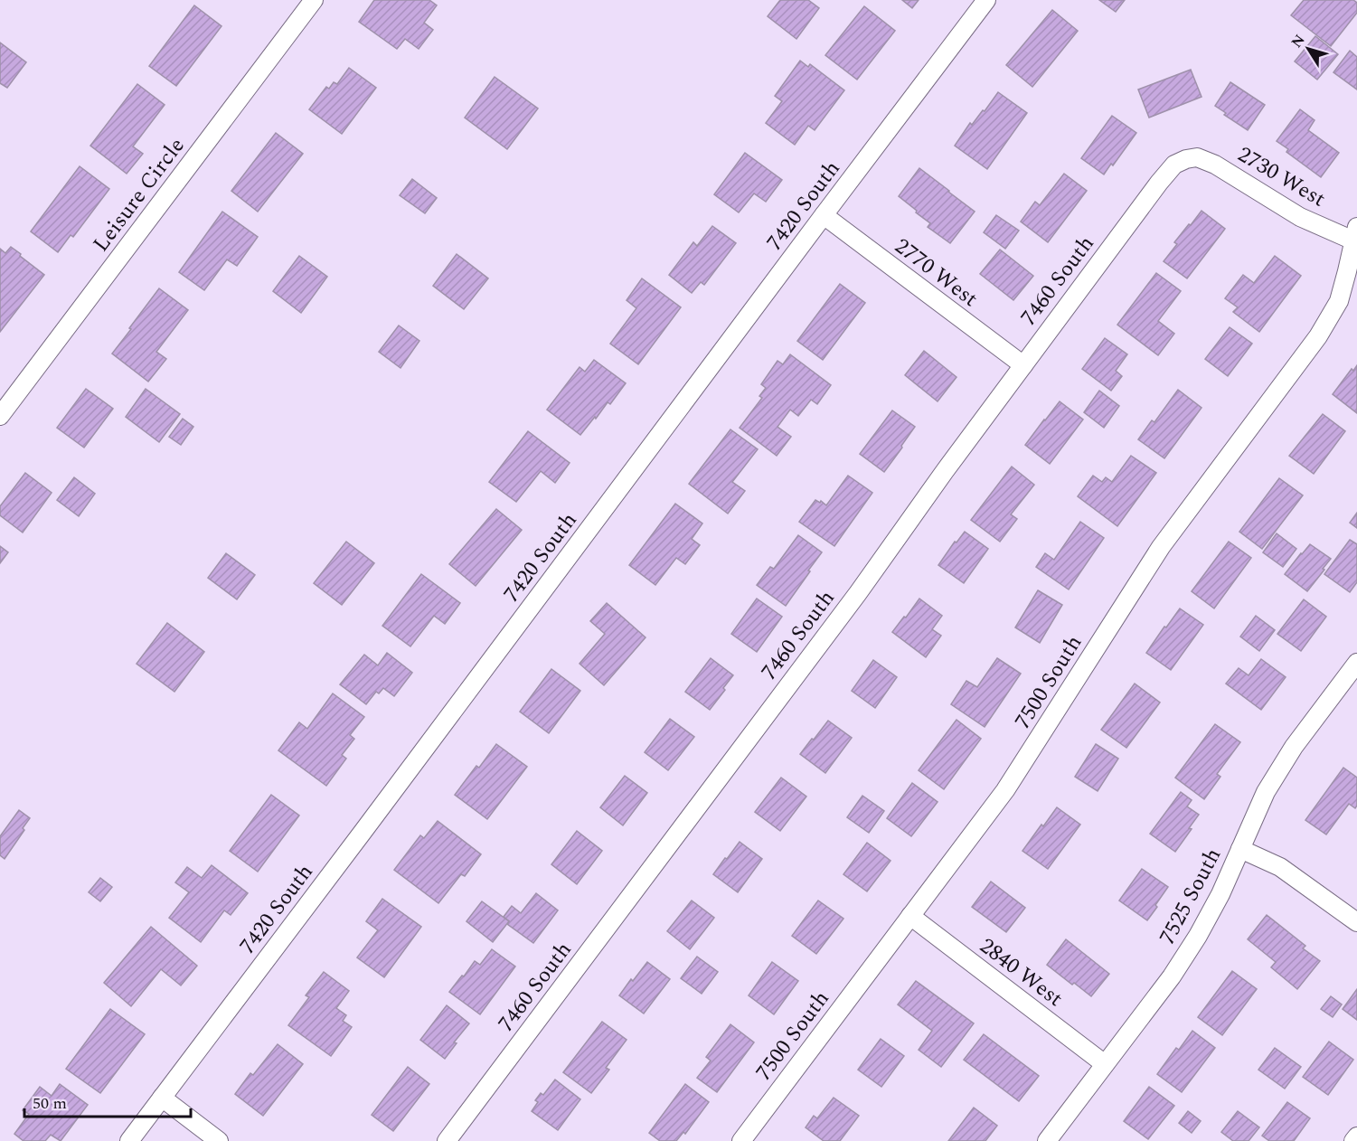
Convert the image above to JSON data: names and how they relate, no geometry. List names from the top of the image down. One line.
{"streets":{"street":["2730 West","Leisure Circle","7420 South","2770 West","7460 South","7500 South","7525 South","2840 West"]},"crossings":[["2730 West","7460 South"],["2730 West","7500 South"],["7420 South","2770 West"],["2770 West","7460 South"],["7500 South","2840 West"],["7525 South","2840 West"]],"scale_bar":"50 m","north":"top left"}
